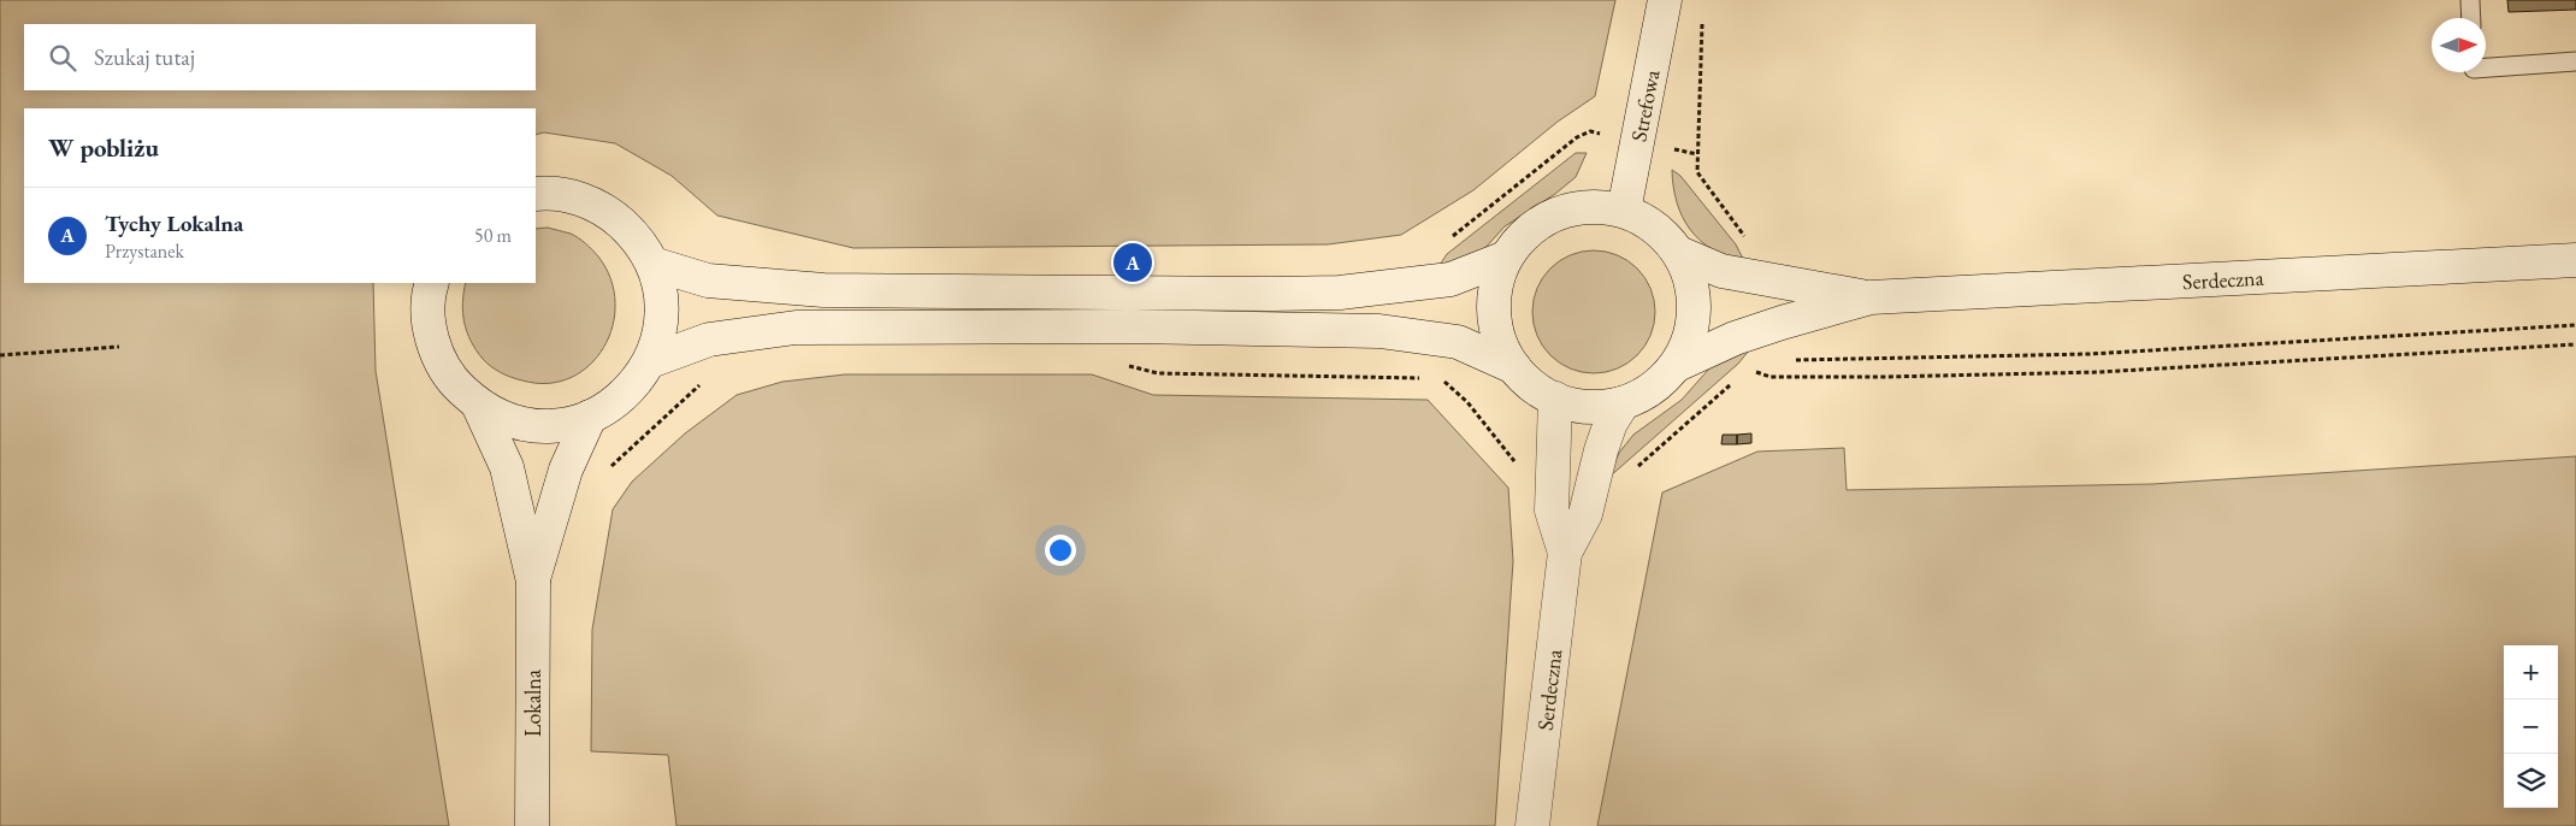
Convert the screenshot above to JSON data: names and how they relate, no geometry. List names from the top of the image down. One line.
{"streets":{"street":["Strefowa","Serdeczna","Lokalna"]},"crossings":[["Strefowa","Serdeczna"]],"north":"right","page":{"search":"Szukaj tutaj","heading":"W pobliżu","list":[{"mark":"A","name":"Tychy Lokalna","note":"Przystanek","value":"50 m"}],"pins":"A","map_buttons":["+","−"]}}
